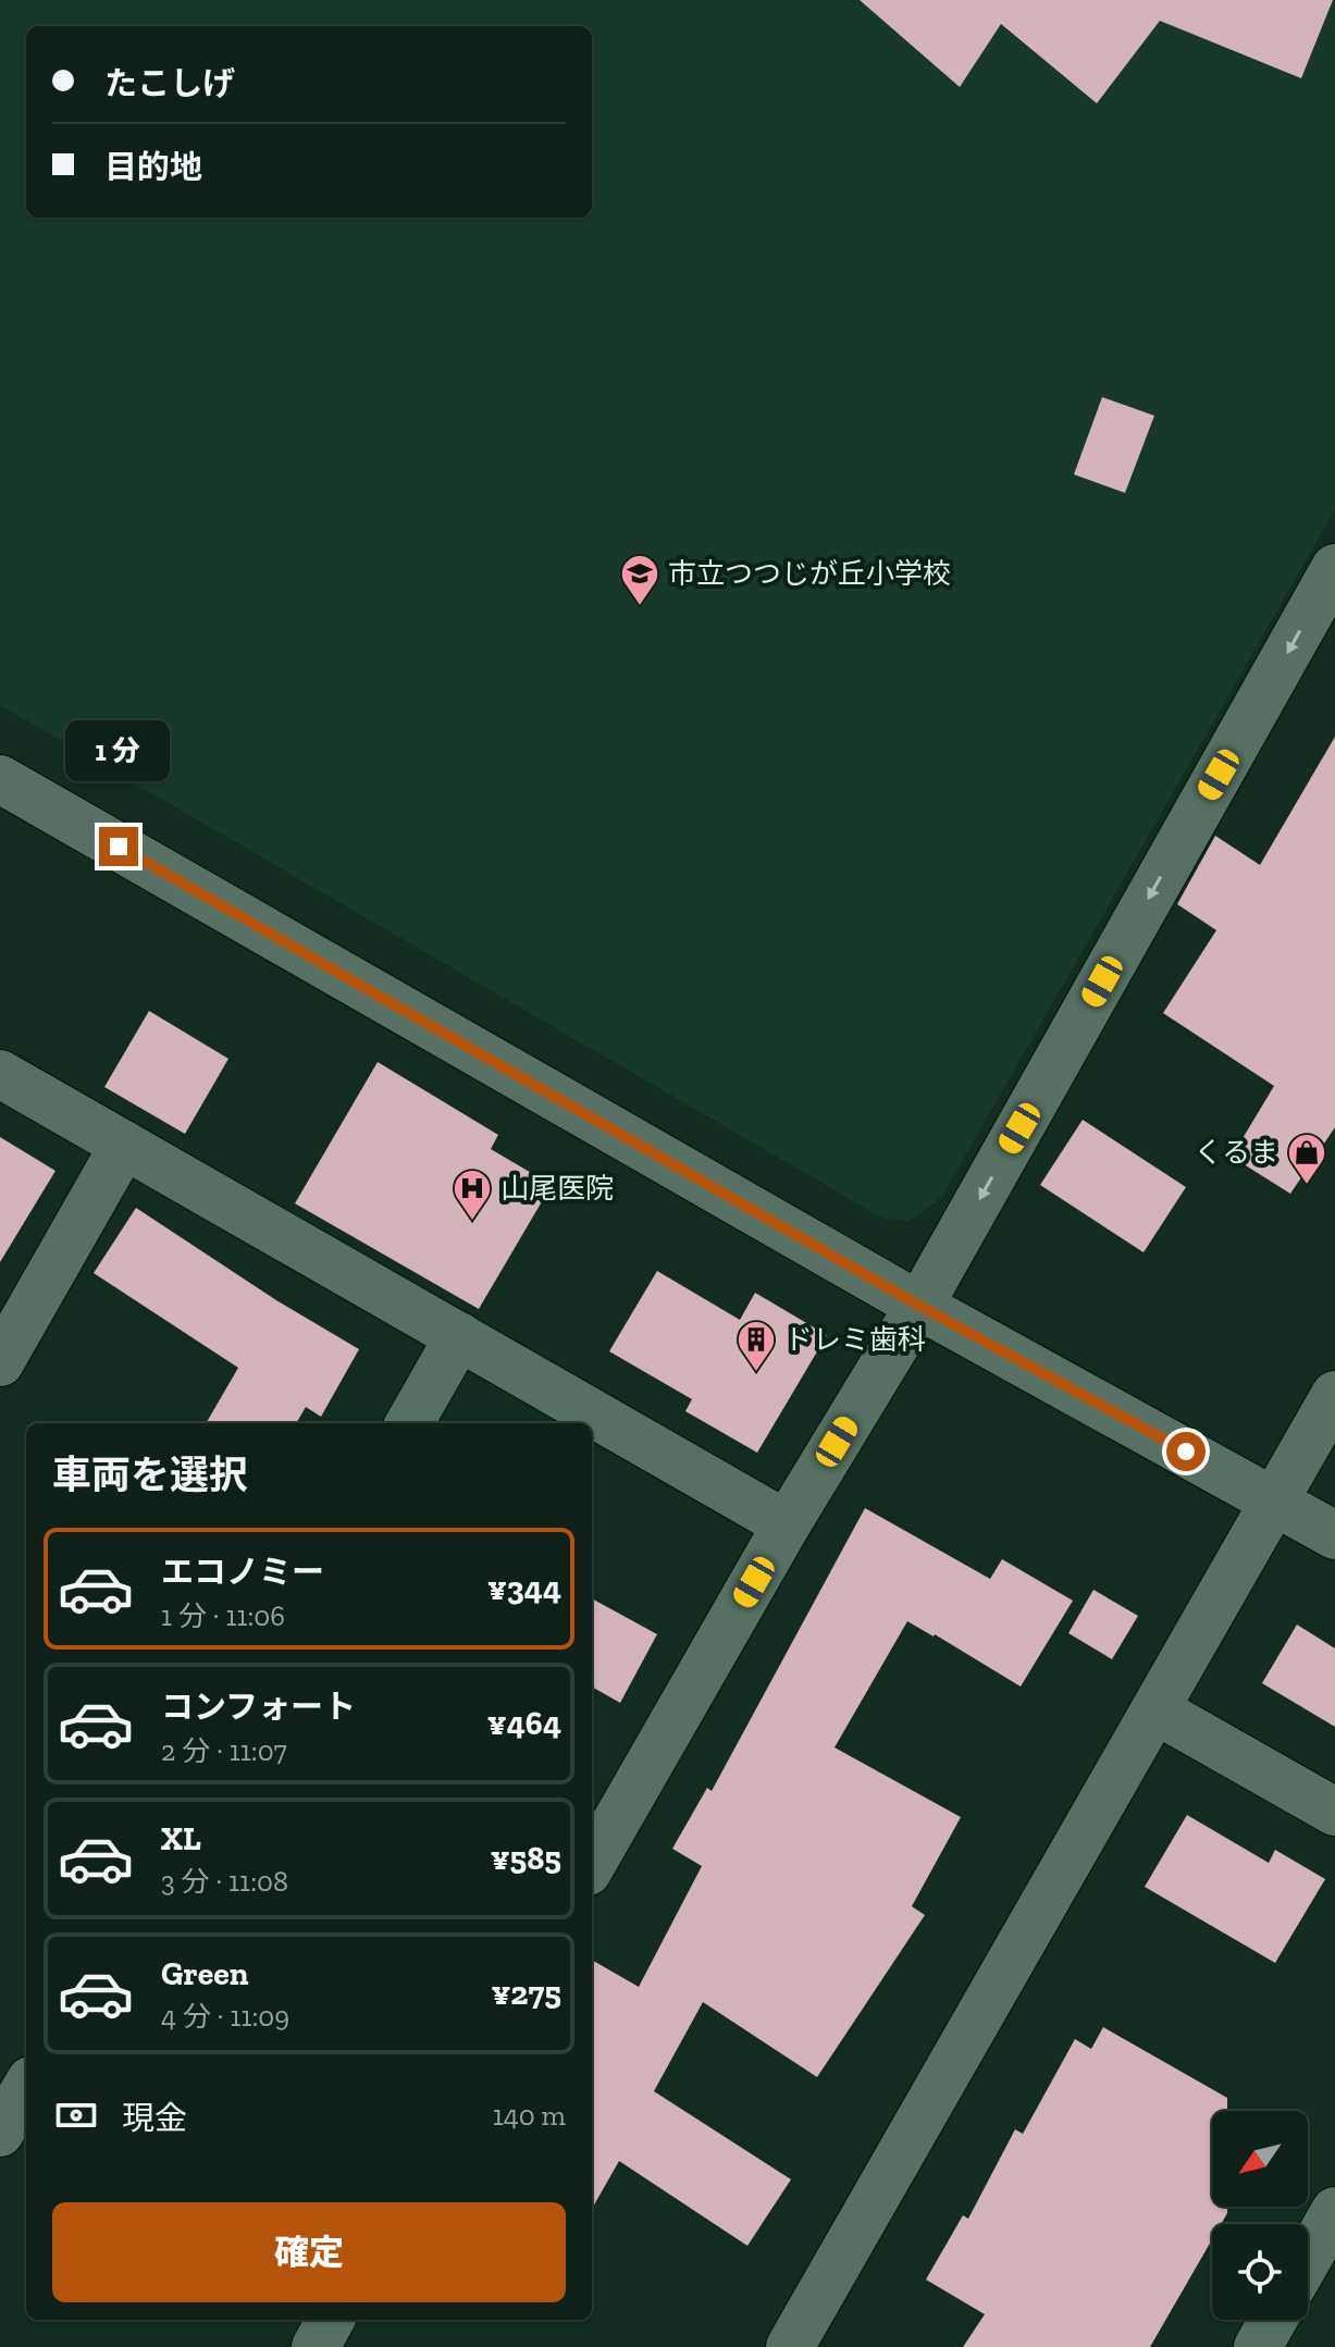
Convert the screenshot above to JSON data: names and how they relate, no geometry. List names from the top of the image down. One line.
{"places":{"school or university":["市立つつじが丘小学校"],"shop":["くるま"],"hospital":["山尾医院"],"building":["ドレミ歯科"]},"north":"bottom left","page":{"banner":["たこしげ","目的地"],"bubble":"1 分","heading":"車両を選択","list":[{"name":"エコノミー","note":"1 分 · 11:06","value":"¥344"},{"name":"コンフォート","note":"2 分 · 11:07","value":"¥464"},{"name":"XL","note":"3 分 · 11:08","value":"¥585"},{"name":"Green","note":"4 分 · 11:09","value":"¥275"}],"pay":["現金","140 m"],"buttons":"確定"}}
